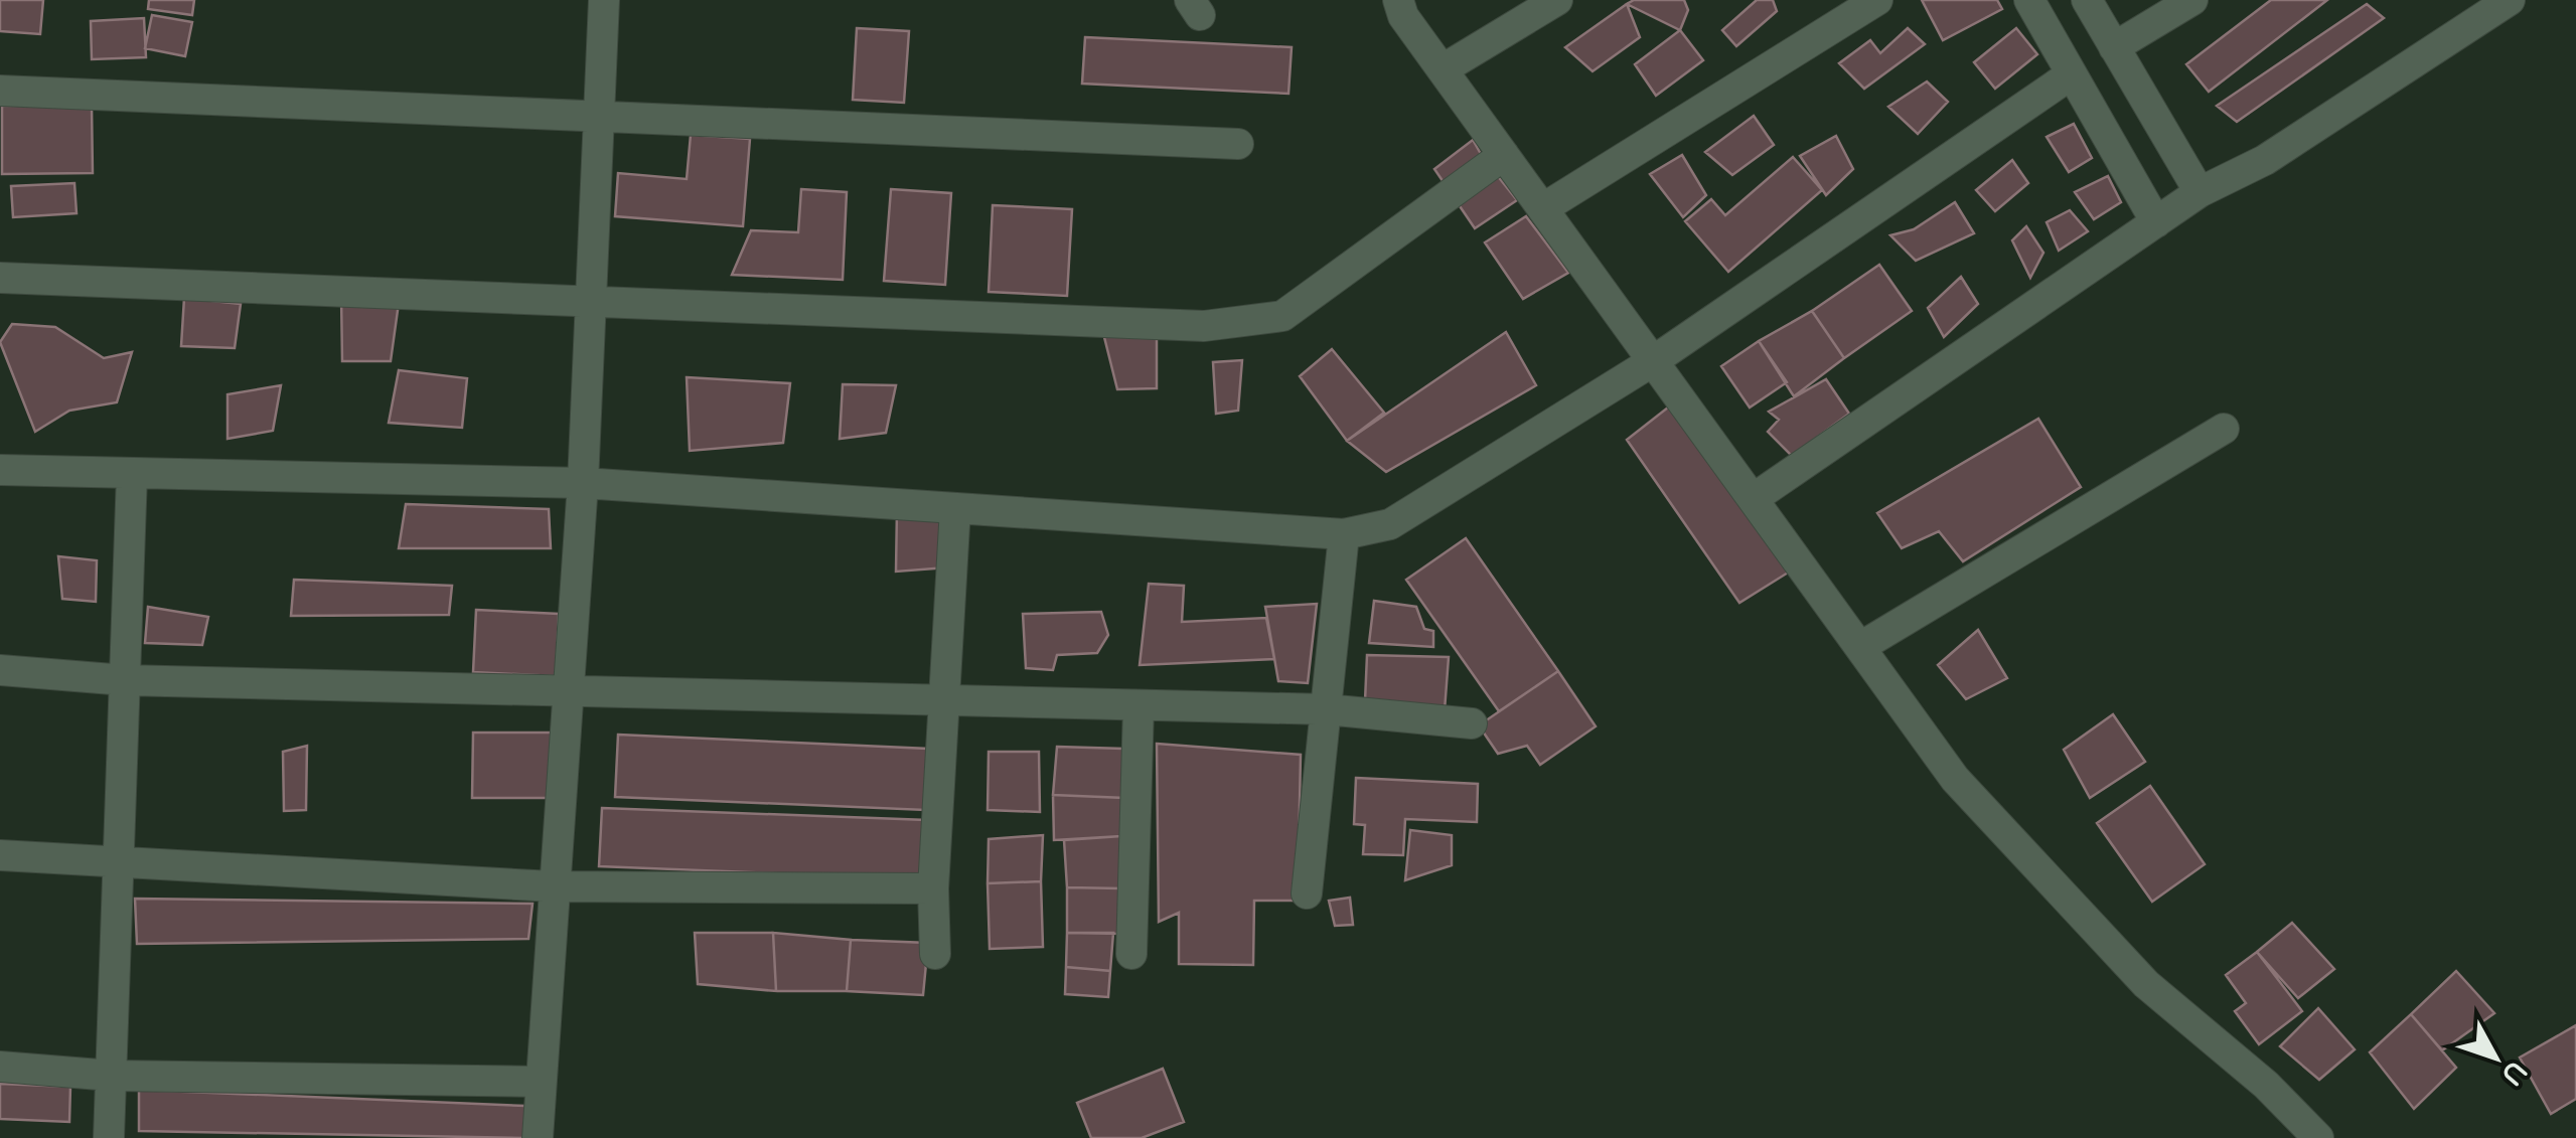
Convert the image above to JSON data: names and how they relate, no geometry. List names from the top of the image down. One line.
{"north":"bottom right"}
